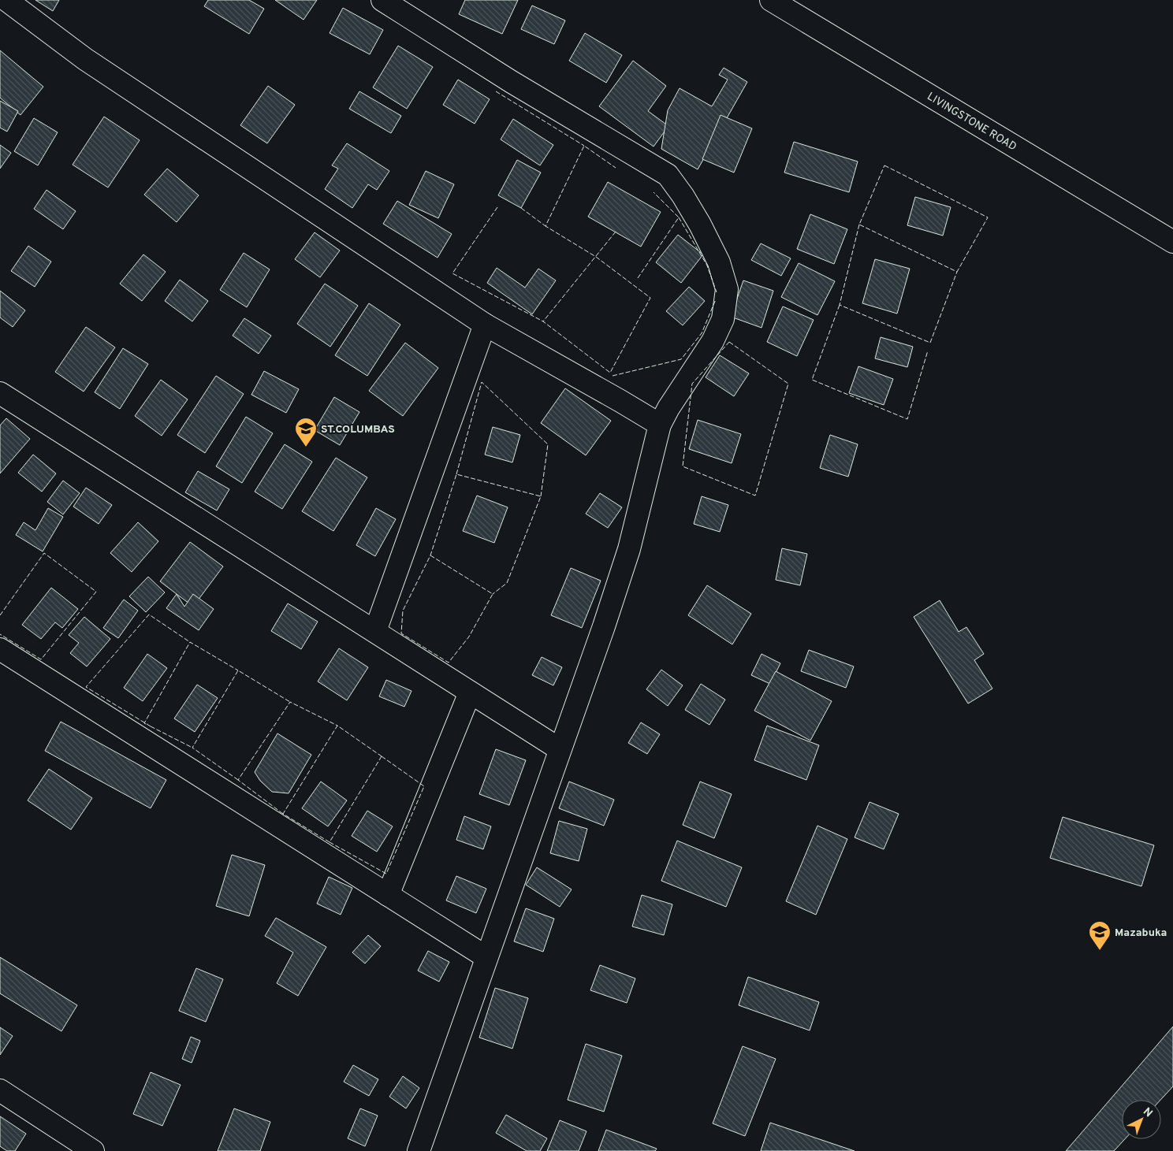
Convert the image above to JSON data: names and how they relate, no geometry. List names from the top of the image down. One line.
{"streets":{"main road":["LIVINGSTONE ROAD"]},"places":{"school or university":["ST.COLUMBAS","Mazabuka"]},"north":"top right"}
